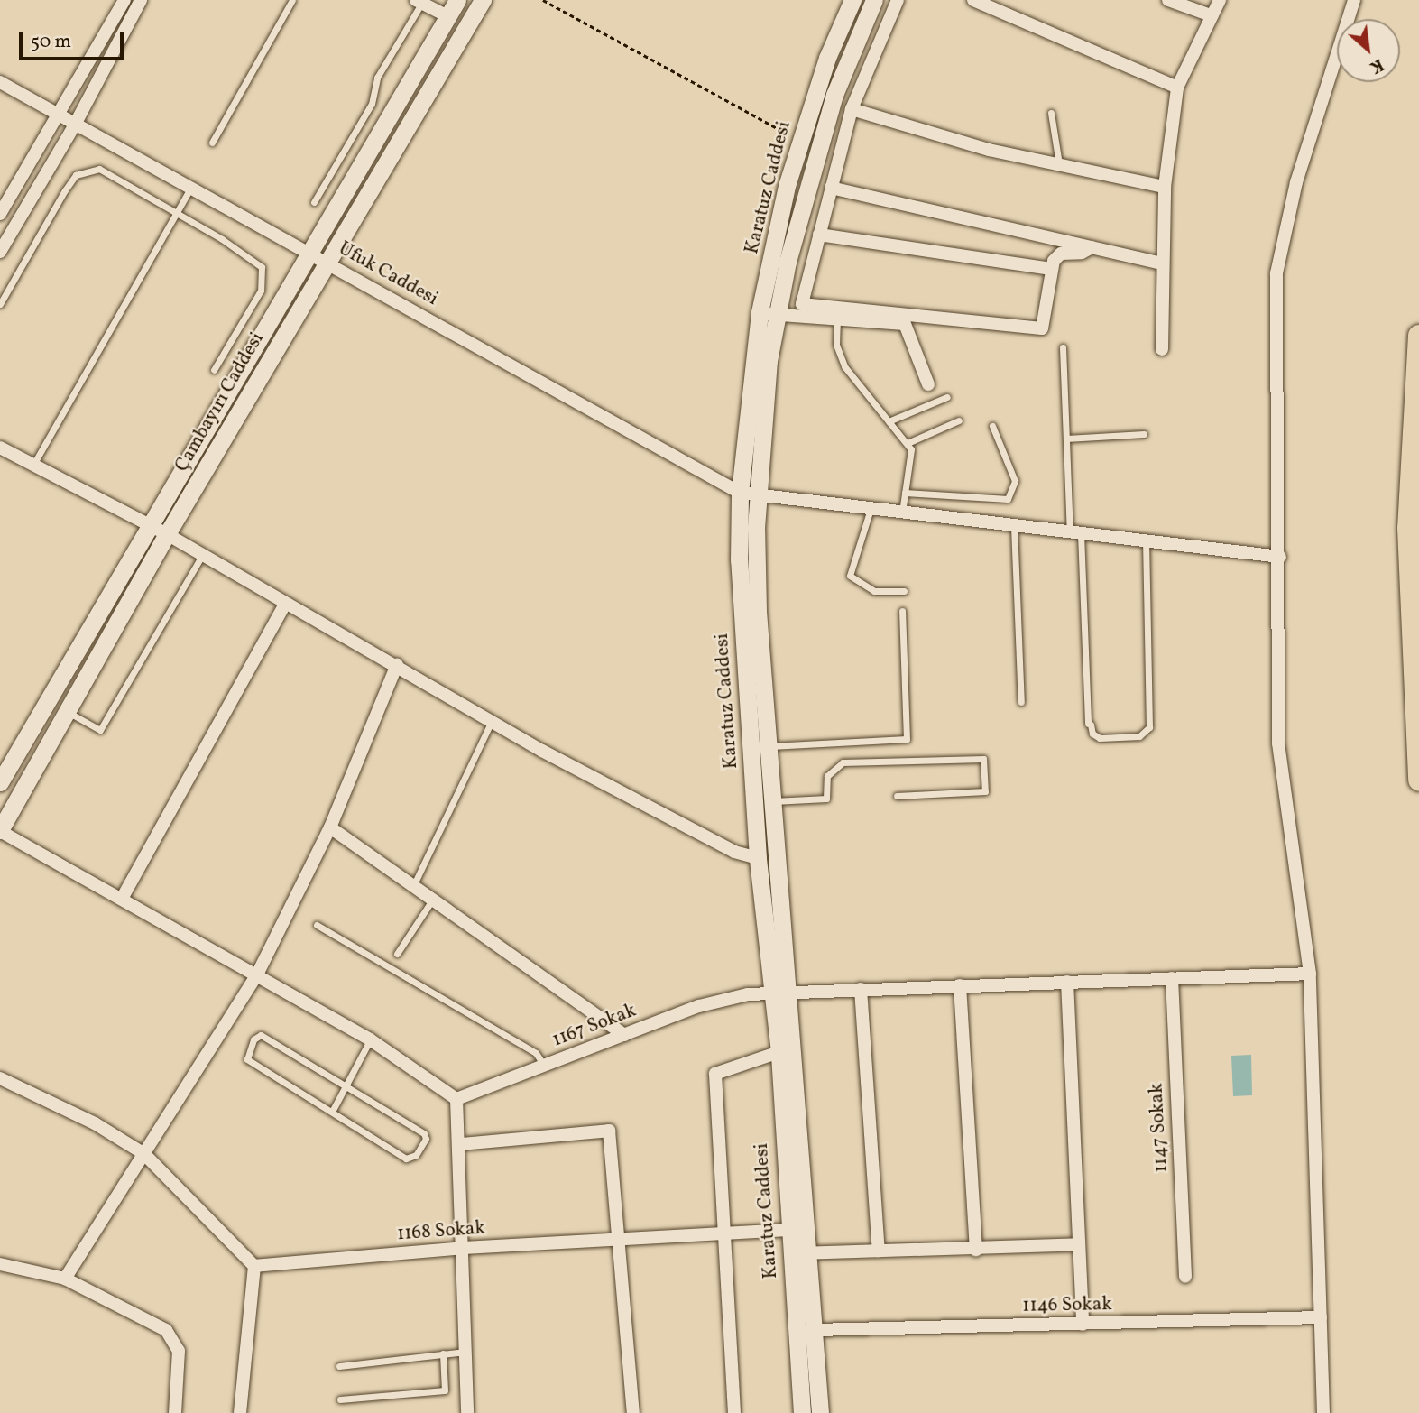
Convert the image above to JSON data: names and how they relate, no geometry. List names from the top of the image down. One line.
{"streets":{"street":["Karatuz Caddesi","Ufuk Caddesi","Çambayırı Caddesi","1167 Sokak","1147 Sokak","1168 Sokak","1146 Sokak"]},"crossings":[["Karatuz Caddesi","Ufuk Caddesi"],["Karatuz Caddesi","1167 Sokak"],["Karatuz Caddesi","1168 Sokak"],["Karatuz Caddesi","1146 Sokak"],["Ufuk Caddesi","Çambayırı Caddesi"],["1167 Sokak","1147 Sokak"]],"scale_bar":"50 m","north":"bottom right"}
